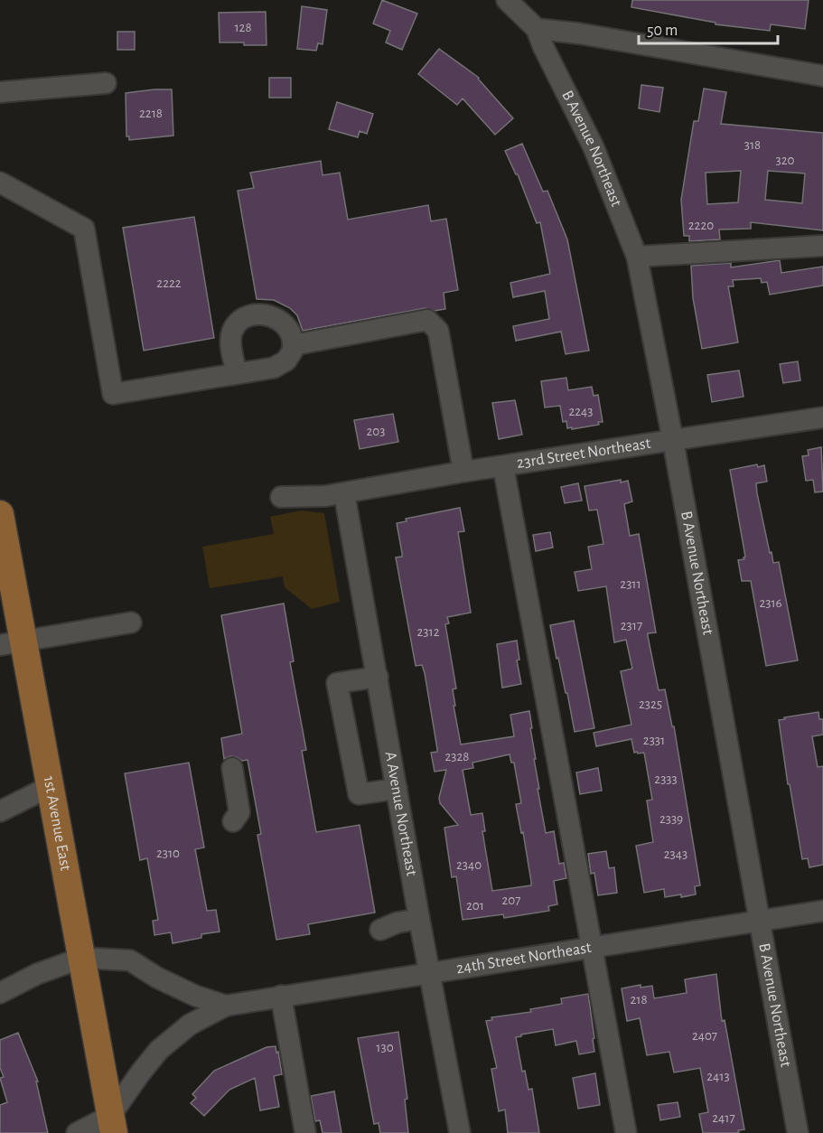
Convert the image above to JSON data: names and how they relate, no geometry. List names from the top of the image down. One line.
{"streets":{"main road":["1st Avenue East"],"street":["B Avenue Northeast","23rd Street Northeast","A Avenue Northeast","24th Street Northeast"]},"crossings":[["B Avenue Northeast","23rd Street Northeast"],["B Avenue Northeast","24th Street Northeast"],["23rd Street Northeast","A Avenue Northeast"],["A Avenue Northeast","24th Street Northeast"],["1st Avenue East","24th Street Northeast"]],"house_numbers":["128","2218","318","320","2220","2222","2243","203","2311","2316","2317","2312","2325","2331","2328","2333","2339","2310","2343","2340","207","201","218","2407","130","2413","2417"],"scale_bar":"50 m"}
